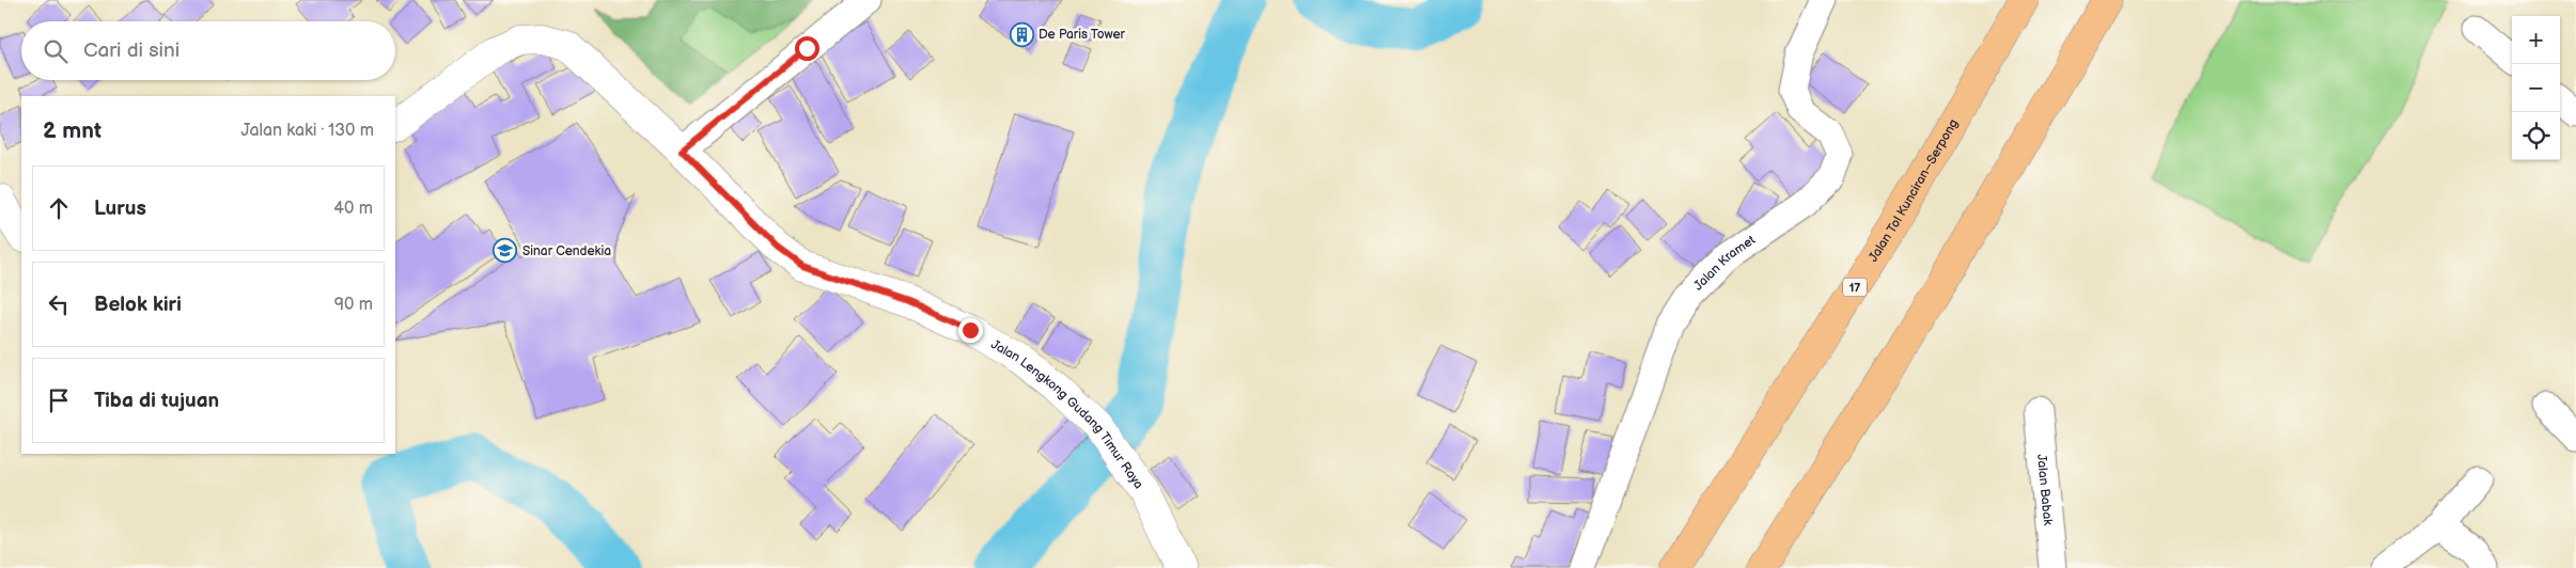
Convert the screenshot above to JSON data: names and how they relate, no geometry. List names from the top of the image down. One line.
{"streets":{"highway":["Jalan Tol Kunciran–Serpong","17"],"street":["Jalan Kramet","Jalan Lengkong Gudang Timur Raya","Jalan Babak"]},"places":{"building":["De Paris Tower"],"school or university":["Sinar Cendekia"]},"page":{"map_buttons":["+","−"],"search":"Cari di sini","heading":["2 mnt","Jalan kaki · 130 m"],"list":[["Lurus","40 m"],["Belok kiri","90 m"],"Tiba di tujuan"]}}
